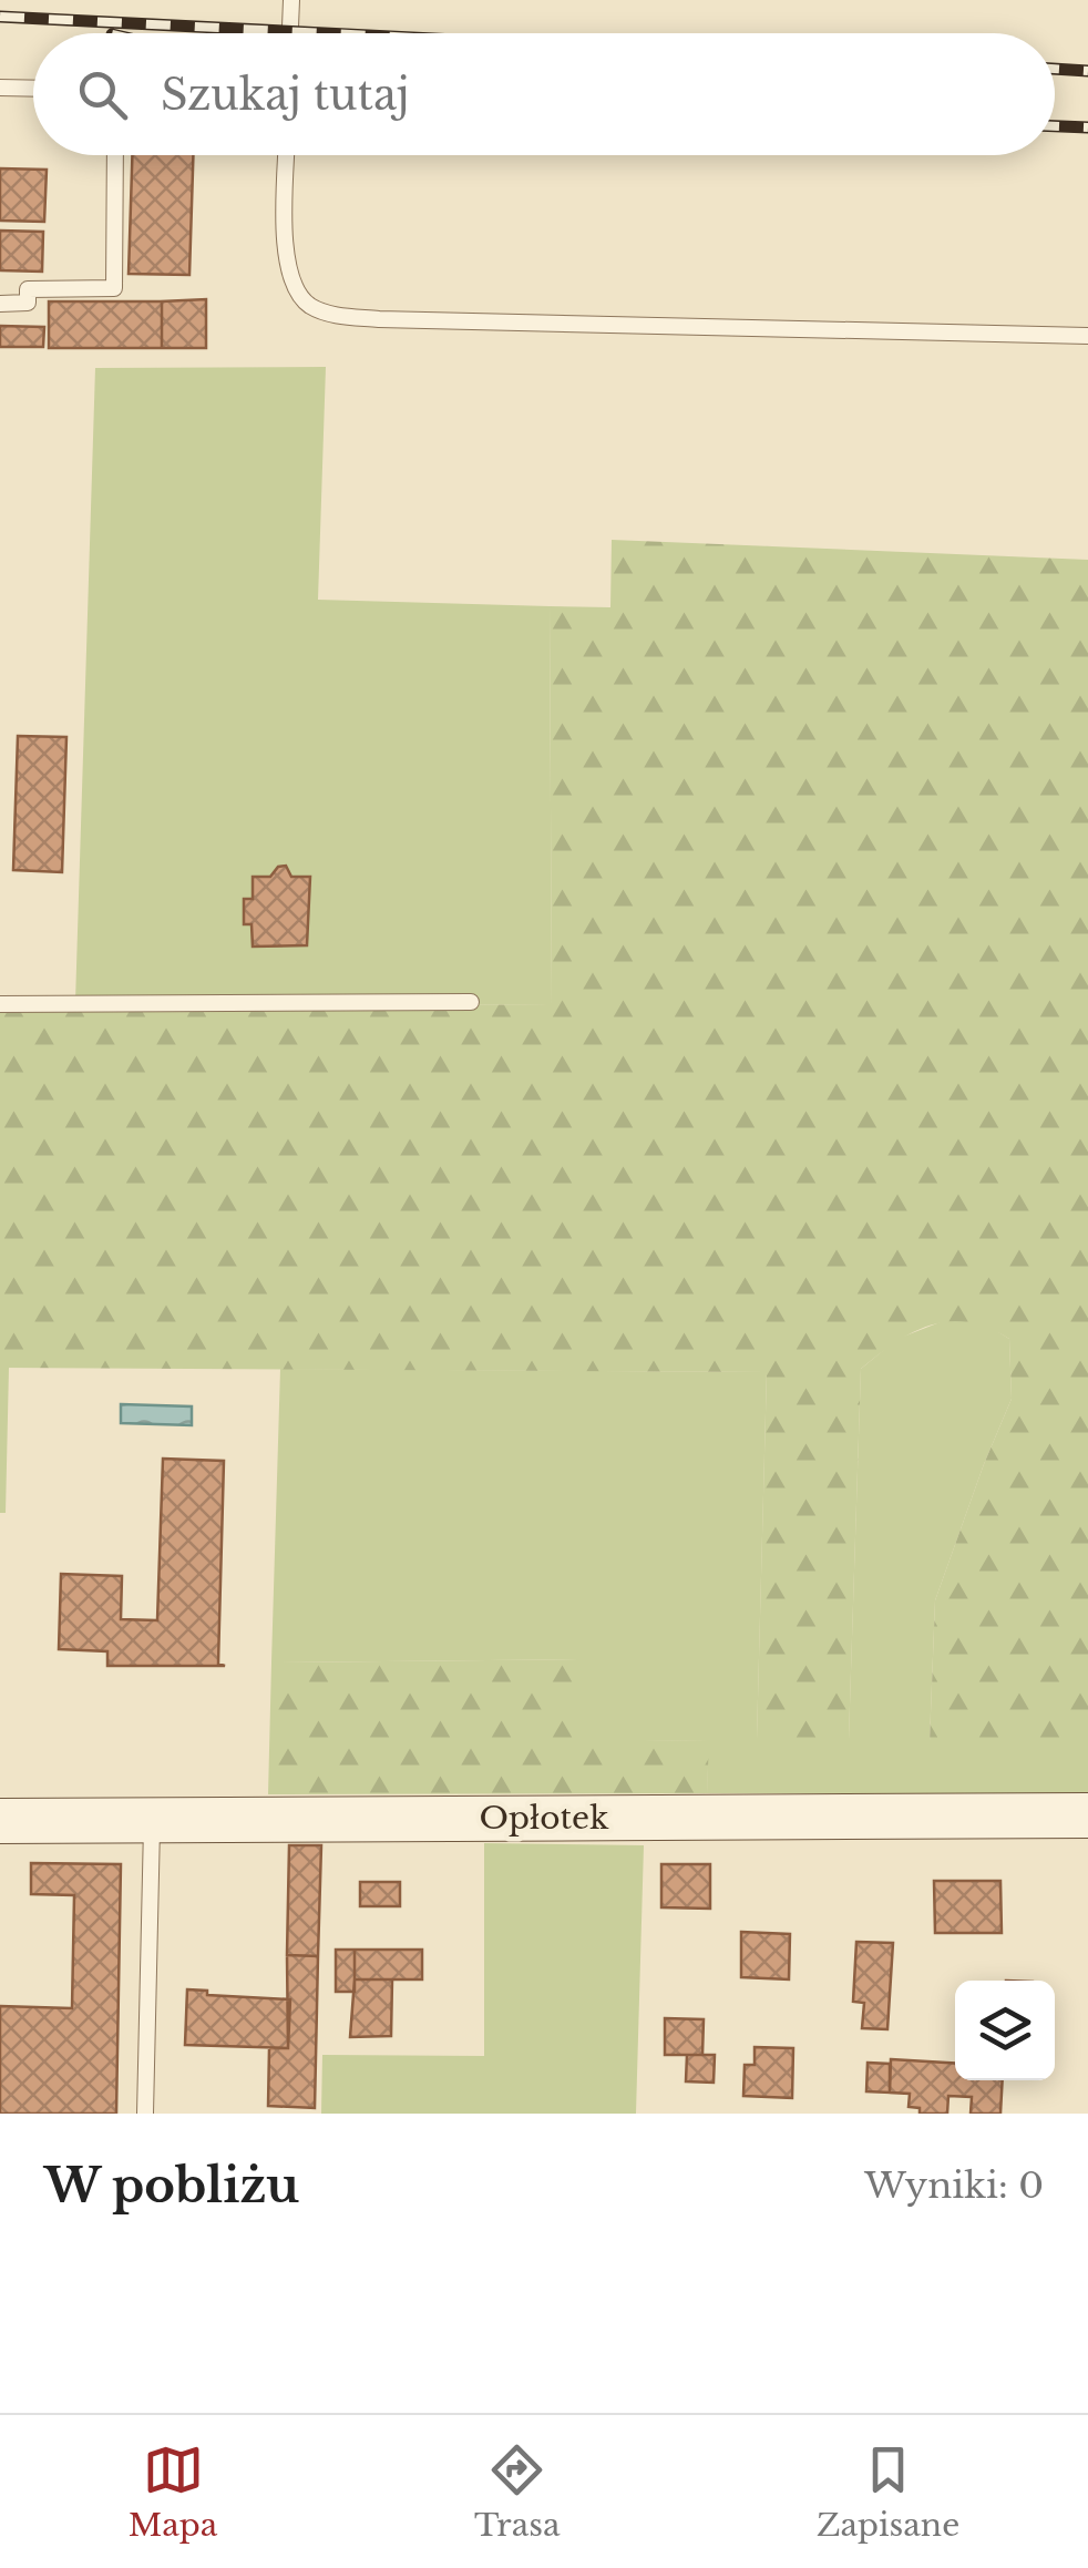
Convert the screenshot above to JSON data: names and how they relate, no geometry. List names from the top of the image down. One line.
{"streets":{"street":["Opłotek"]},"page":{"search":"Szukaj tutaj","heading":["W pobliżu","Wyniki: 0"],"nav":["Mapa","Trasa","Zapisane"]}}
